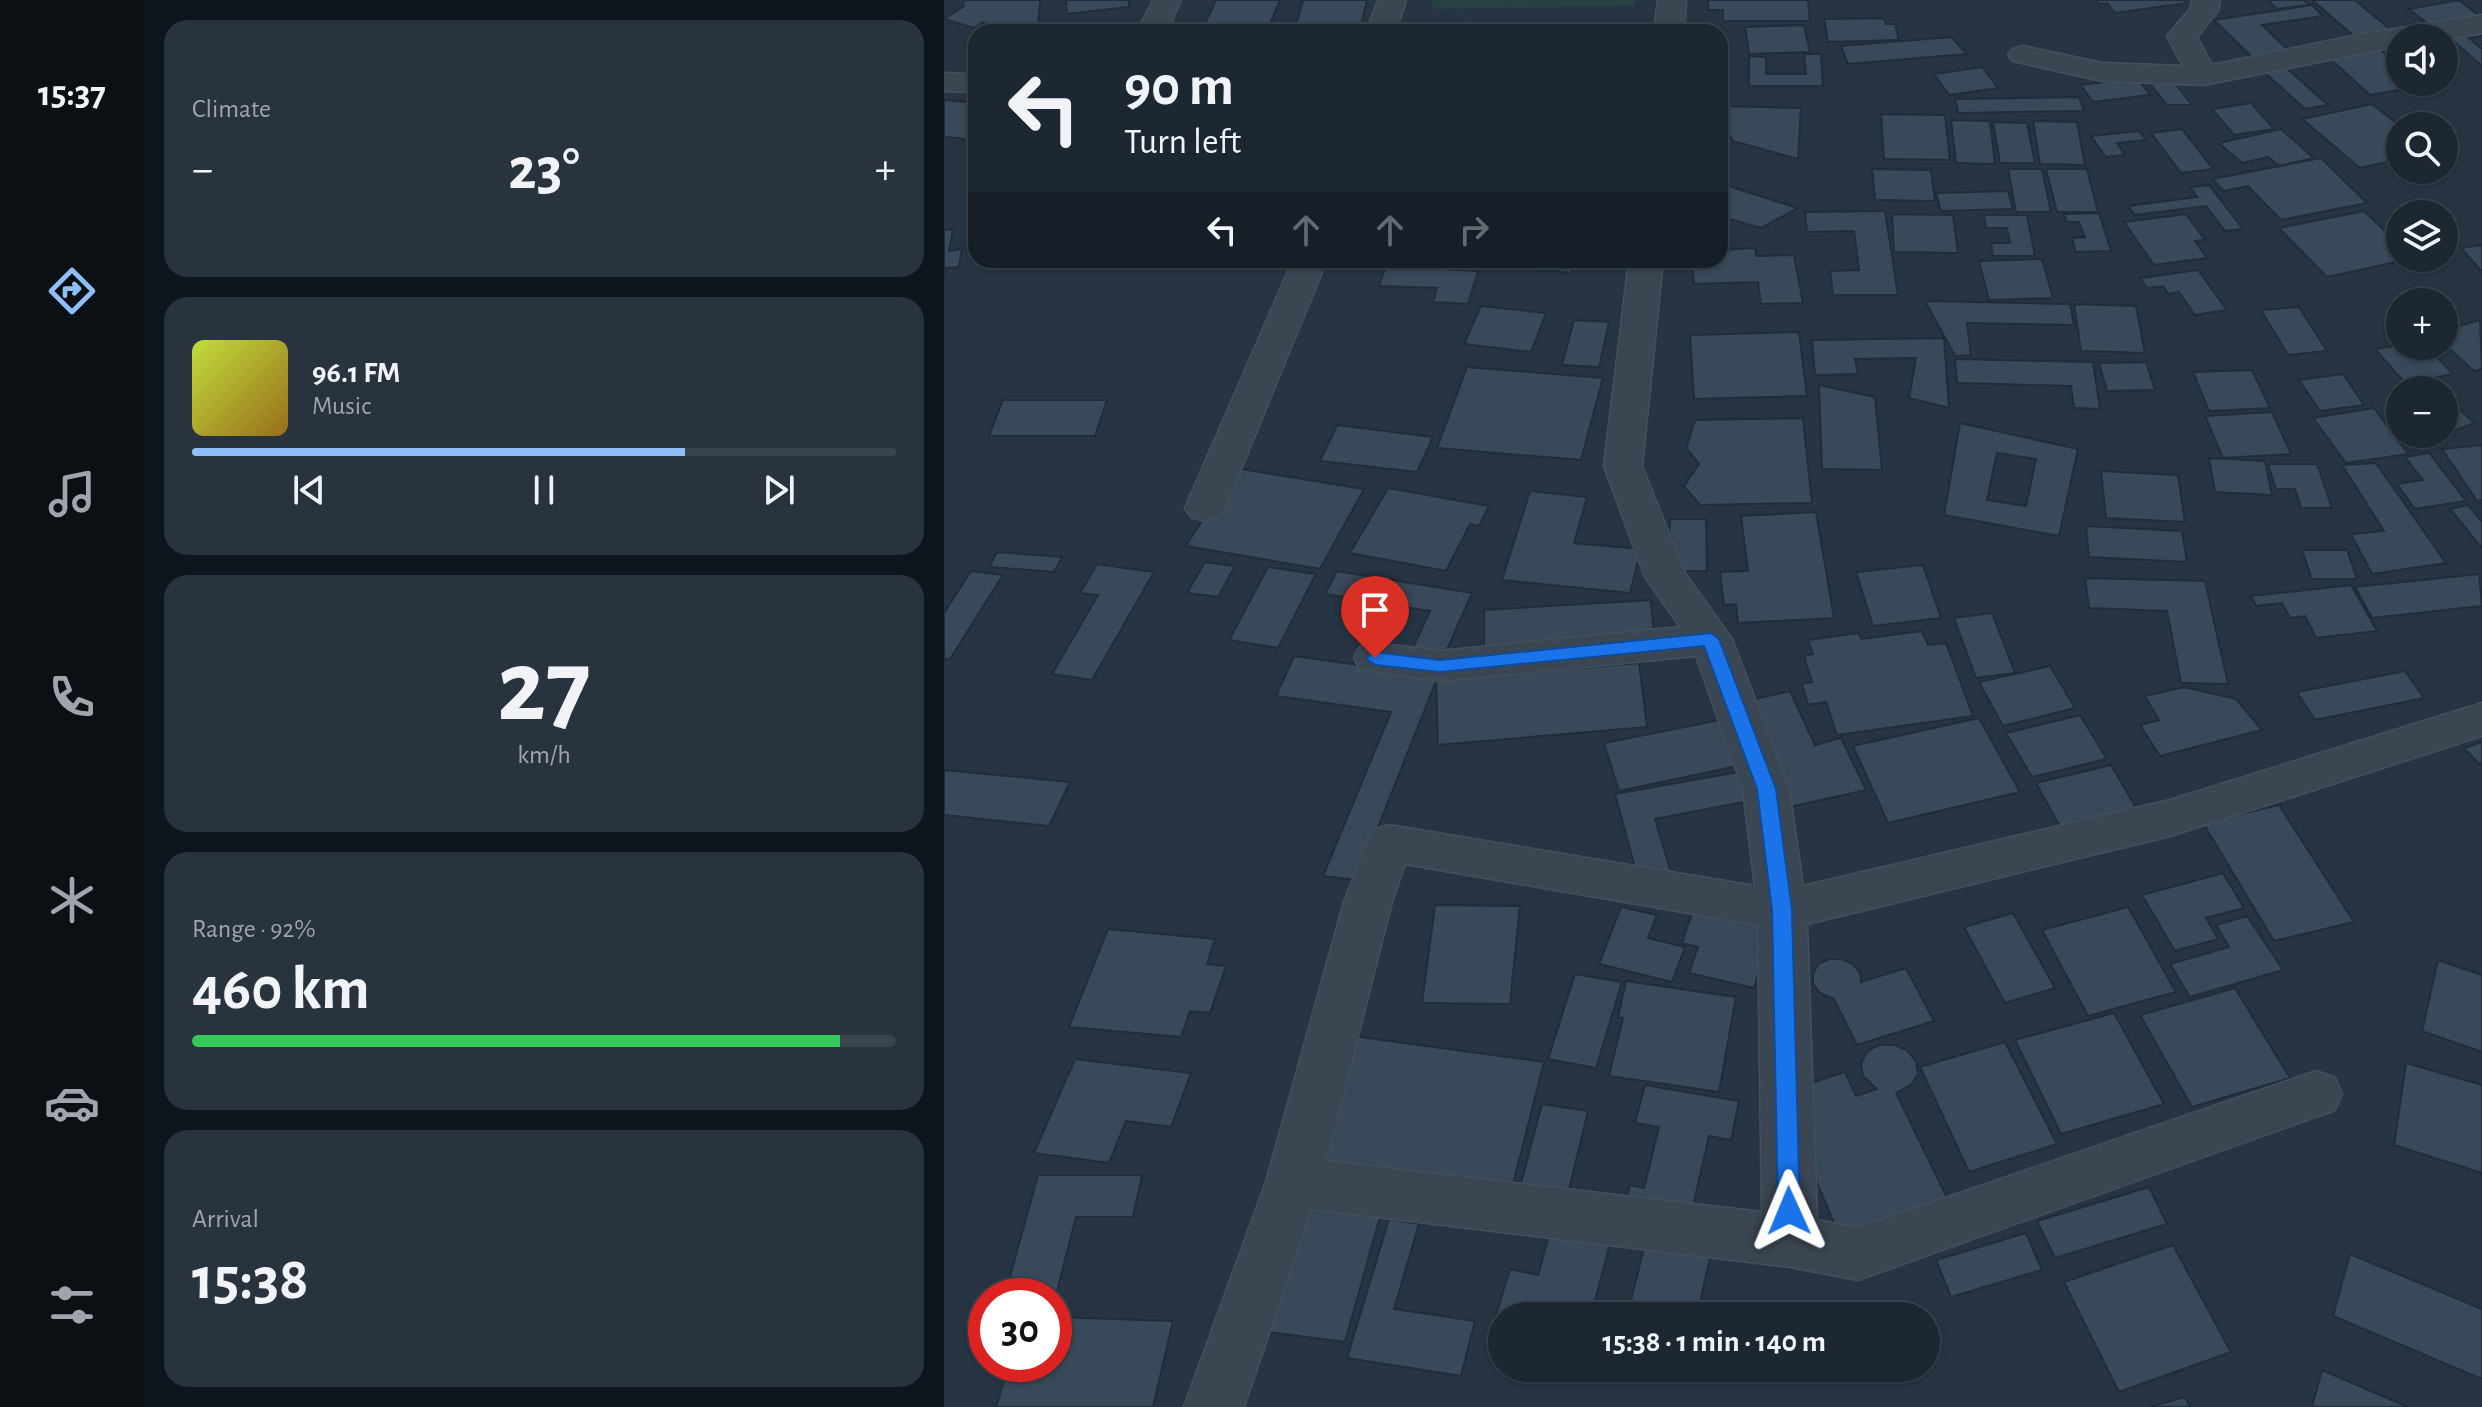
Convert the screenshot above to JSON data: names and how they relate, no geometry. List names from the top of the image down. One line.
{"page":{"tabs":"15:37","tile":["Climate",["27","km/h"],["Range · 92%","460 km"],["Arrival","15:38"]],"map_buttons":["+","−"],"turn":["90 m","Turn left"],"heat":["−","23°","+"],"song":["96.1 FM","Music"],"limit":"30","trip":"15:38 · 1 min · 140 m"}}
